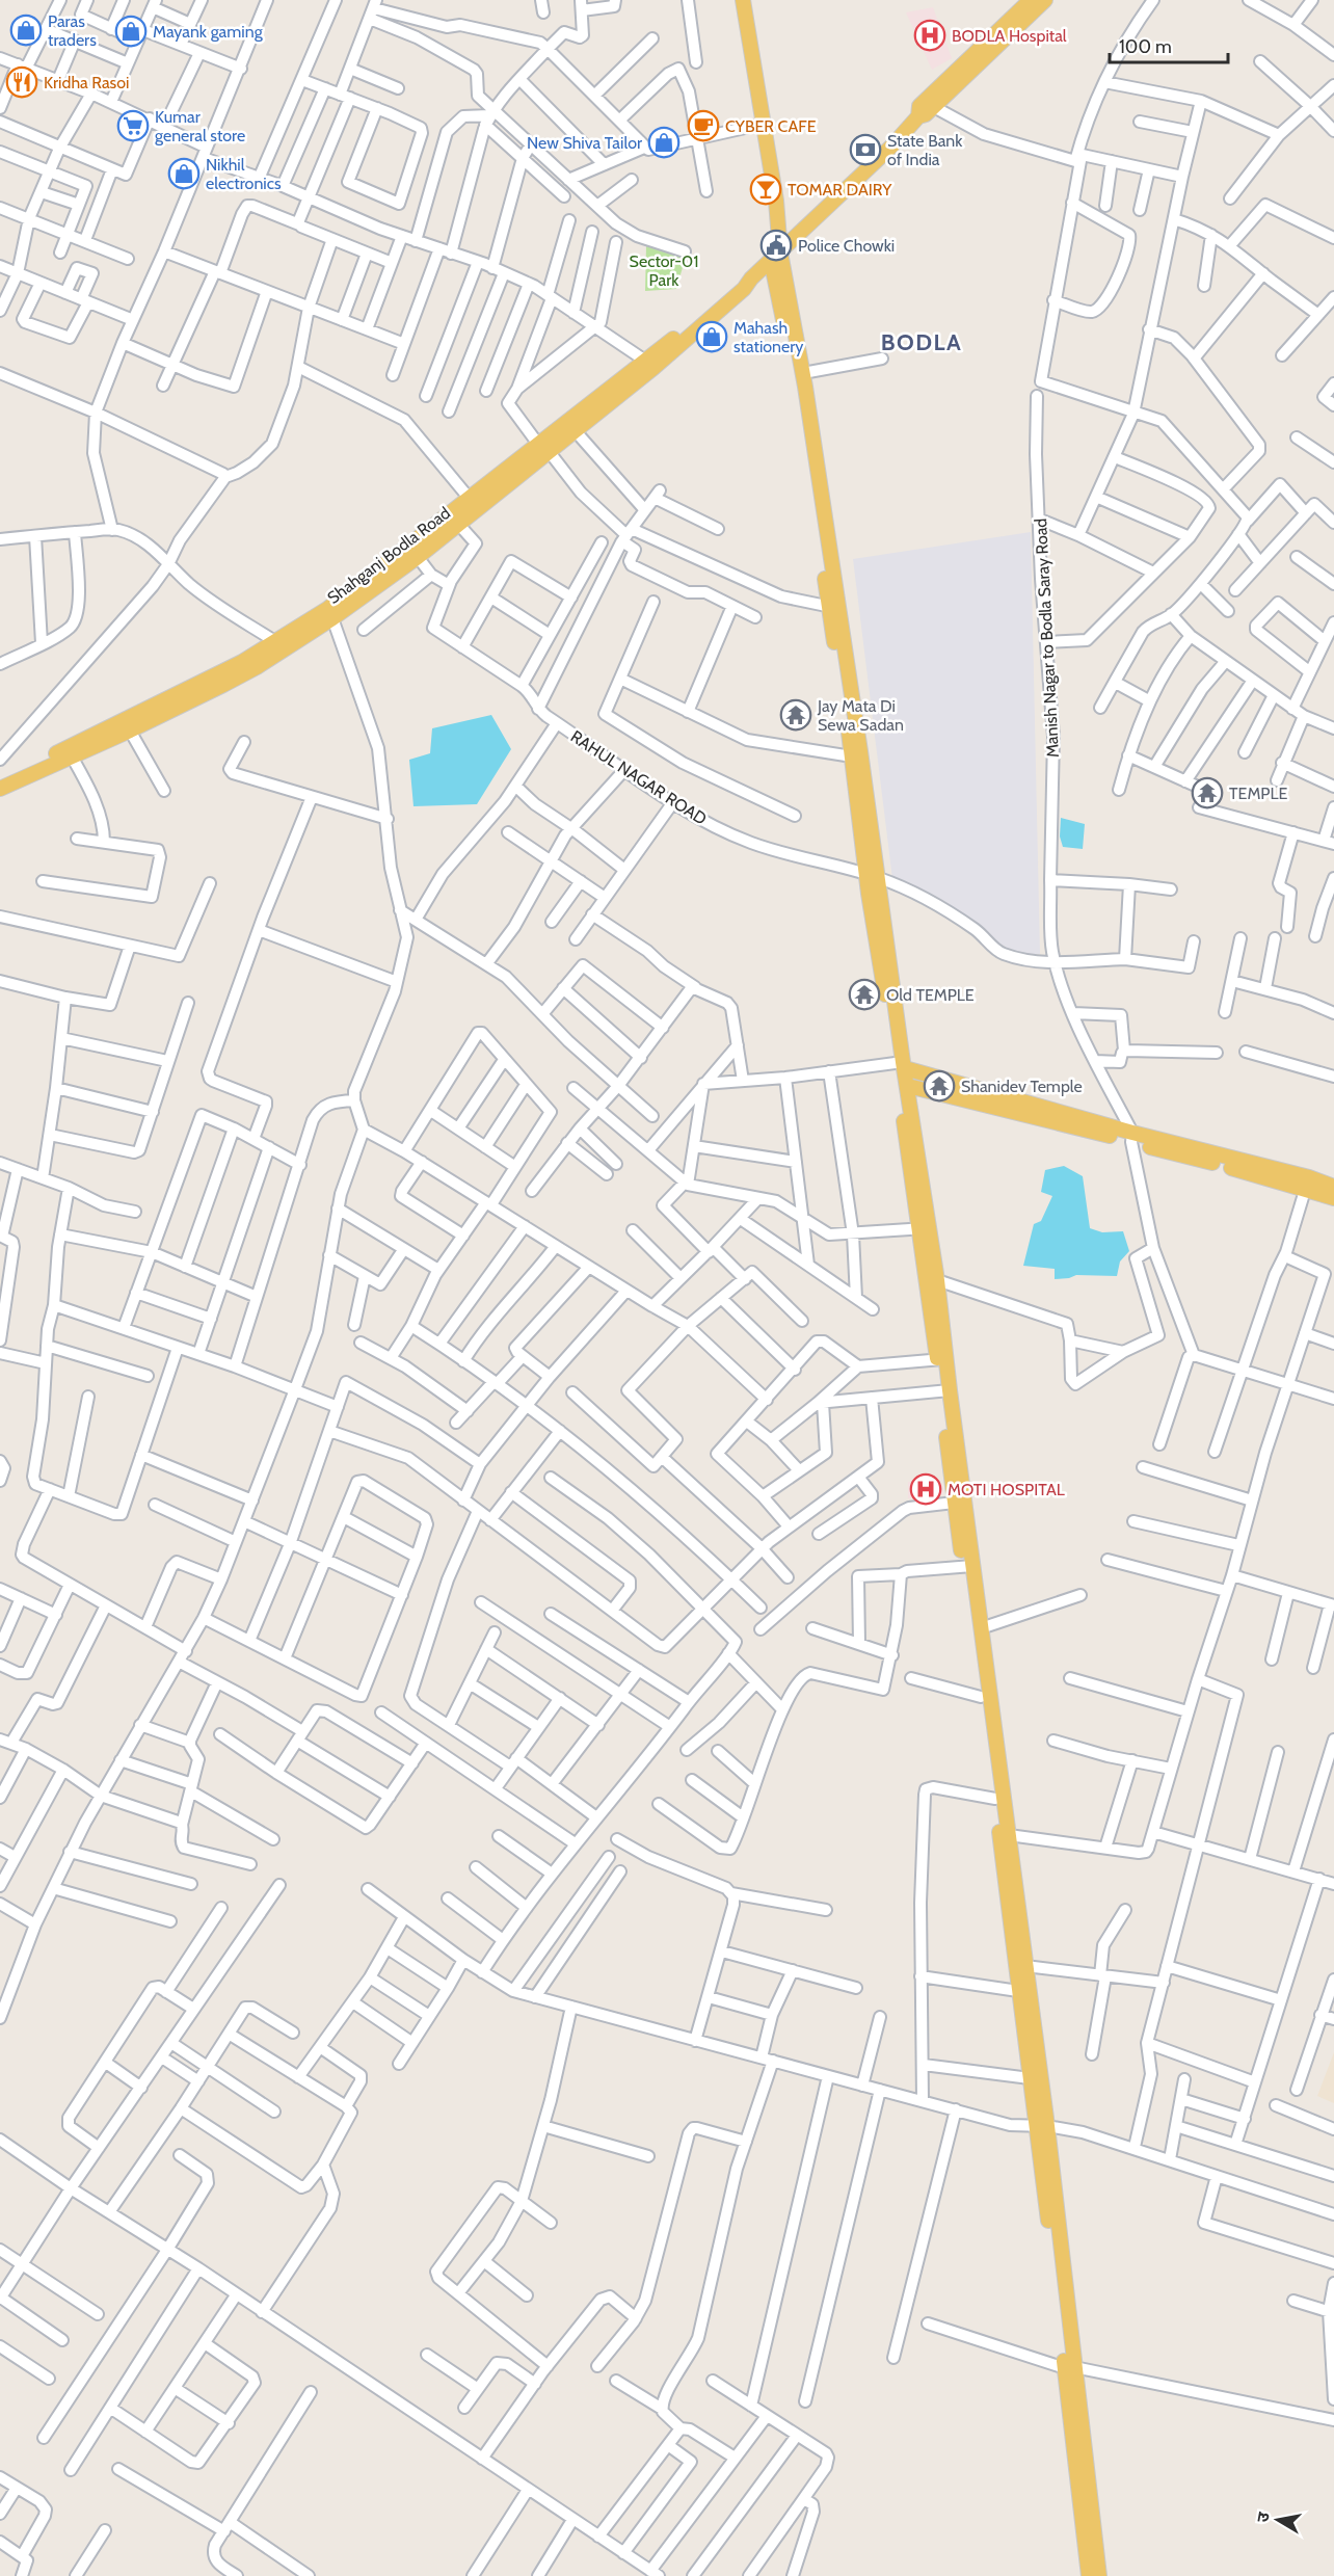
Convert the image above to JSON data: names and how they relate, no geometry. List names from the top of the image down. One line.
{"streets":{"main road":["Shahganj Bodla Road"],"street":["Manish Nagar to Bodla Saray Road","RAHUL NAGAR ROAD"]},"crossings":[["Manish Nagar to Bodla Saray Road","RAHUL NAGAR ROAD"]],"districts":["BODLA"],"parks":["Sector-01 Park"],"places":{"shop":["Paras traders","Mayank gaming","New Shiva Tailor","Nikhil electronics","Mahash stationery"],"hospital":["BODLA Hospital","MOTI HOSPITAL"],"restaurant":["Kridha Rasoi"],"supermarket":["Kumar general store"],"cafe":["CYBER CAFE"],"bank":["State Bank of India"],"bar":["TOMAR DAIRY"],"public building":["Police Chowki"],"temple":["Jay Mata Di Sewa Sadan","TEMPLE","Old TEMPLE","Shanidev Temple"]},"scale_bar":"100 m","north":"left"}
